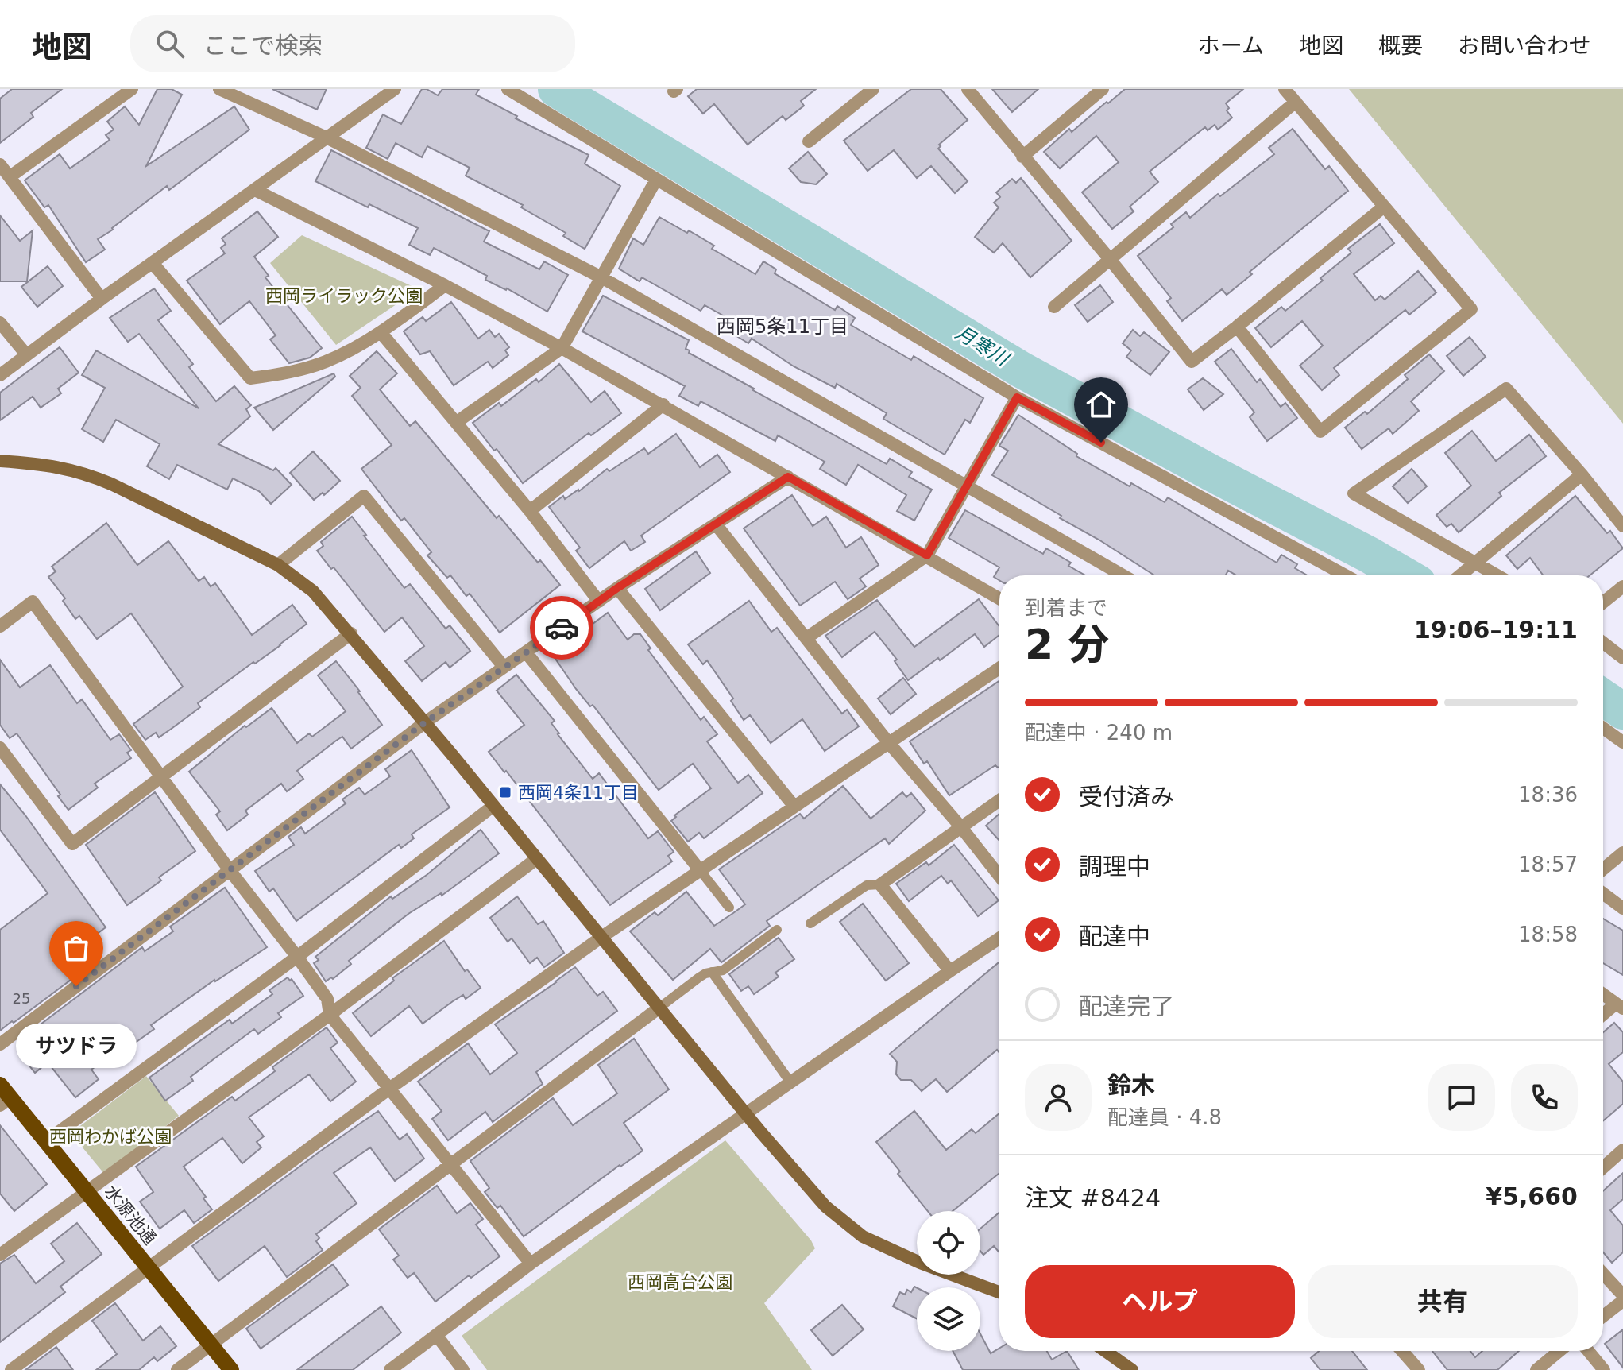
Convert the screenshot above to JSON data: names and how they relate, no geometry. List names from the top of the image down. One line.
{"streets":{"main road":["水源池通"]},"districts":["西岡5条11丁目"],"water":["月寒川"],"parks":["西岡ライラック公園","西岡わかば公園","西岡高台公園"],"places":{"transit":["西岡4条11丁目"],"other":["サツドラ"]},"house_numbers":["25"],"page":{"header":"地図","search":"ここで検索","nav":["ホーム","地図","概要","お問い合わせ"],"heading":["2 分","到着まで","19:06–19:11"],"panel":["鈴木","配達員 · 4.8","注文 #8424","¥5,660"],"bar":"配達中 · 240 m","list":[["受付済み","18:36"],["調理中","18:57"],["配達中","18:58"],"配達完了"],"bubble":"サツドラ","buttons":["ヘルプ","共有"]}}
